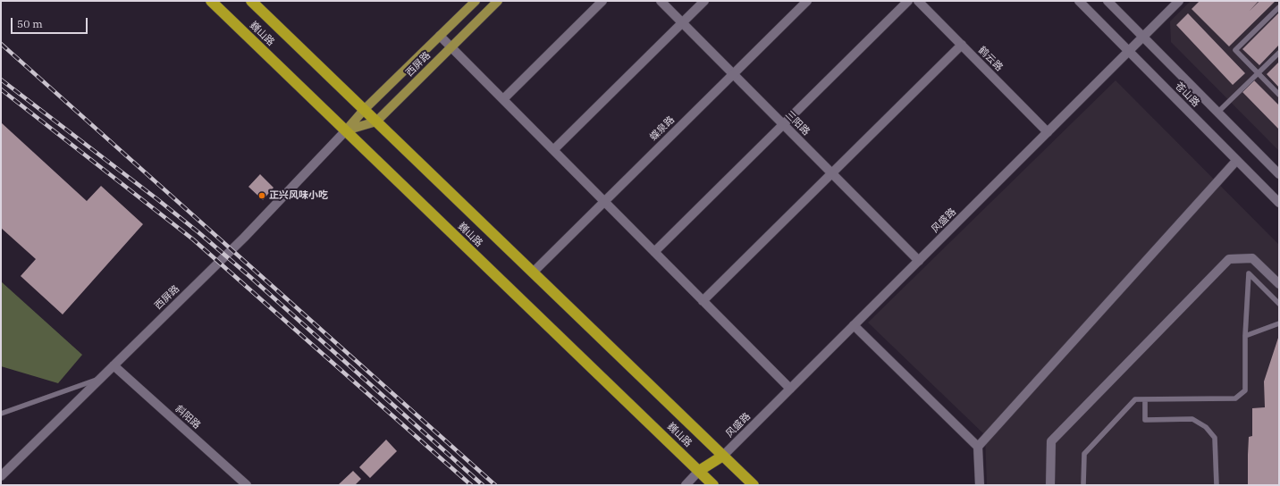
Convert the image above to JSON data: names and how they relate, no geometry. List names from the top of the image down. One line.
{"streets":{"highway":["巍山路"],"main road":["西屏路"],"street":["鹤云路","苍山路","三阳路","蝶泉路","风盛路","斜阳路"]},"crossings":[["巍山路","西屏路"],["巍山路","蝶泉路"],["巍山路","风盛路"],["鹤云路","风盛路"],["西屏路","斜阳路"],["苍山路","风盛路"],["三阳路","蝶泉路"],["三阳路","风盛路"]],"places":["正兴风味小吃"],"scale_bar":"50 m"}
